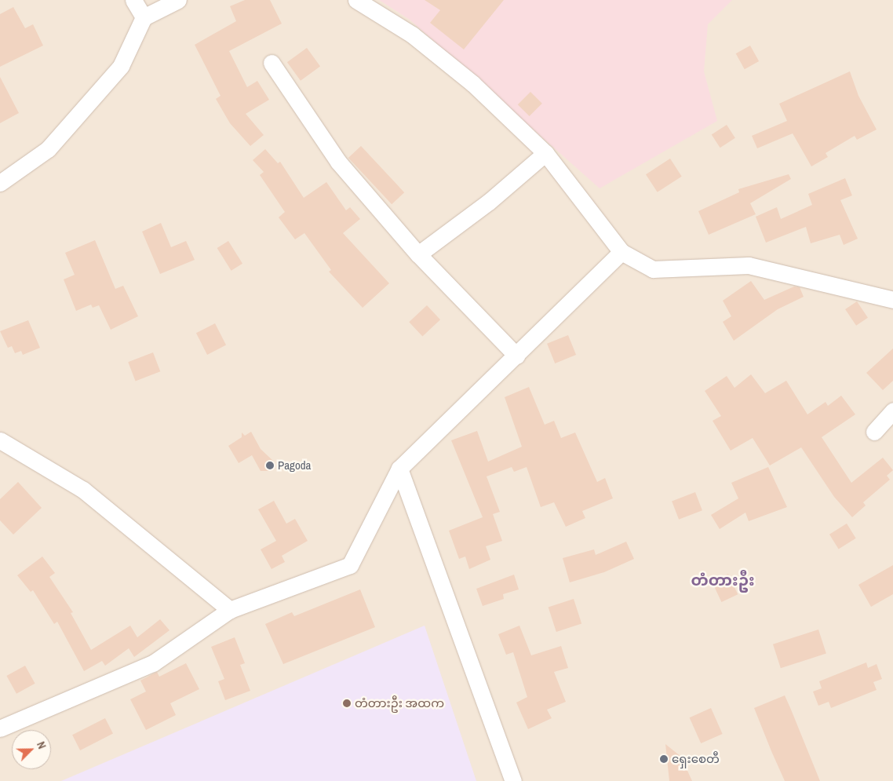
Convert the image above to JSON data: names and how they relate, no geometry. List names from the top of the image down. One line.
{"districts":["တံတားဦး"],"places":["Pagoda","တံတားဦး အထက","ရှေးစေတီ"],"north":"top right"}
